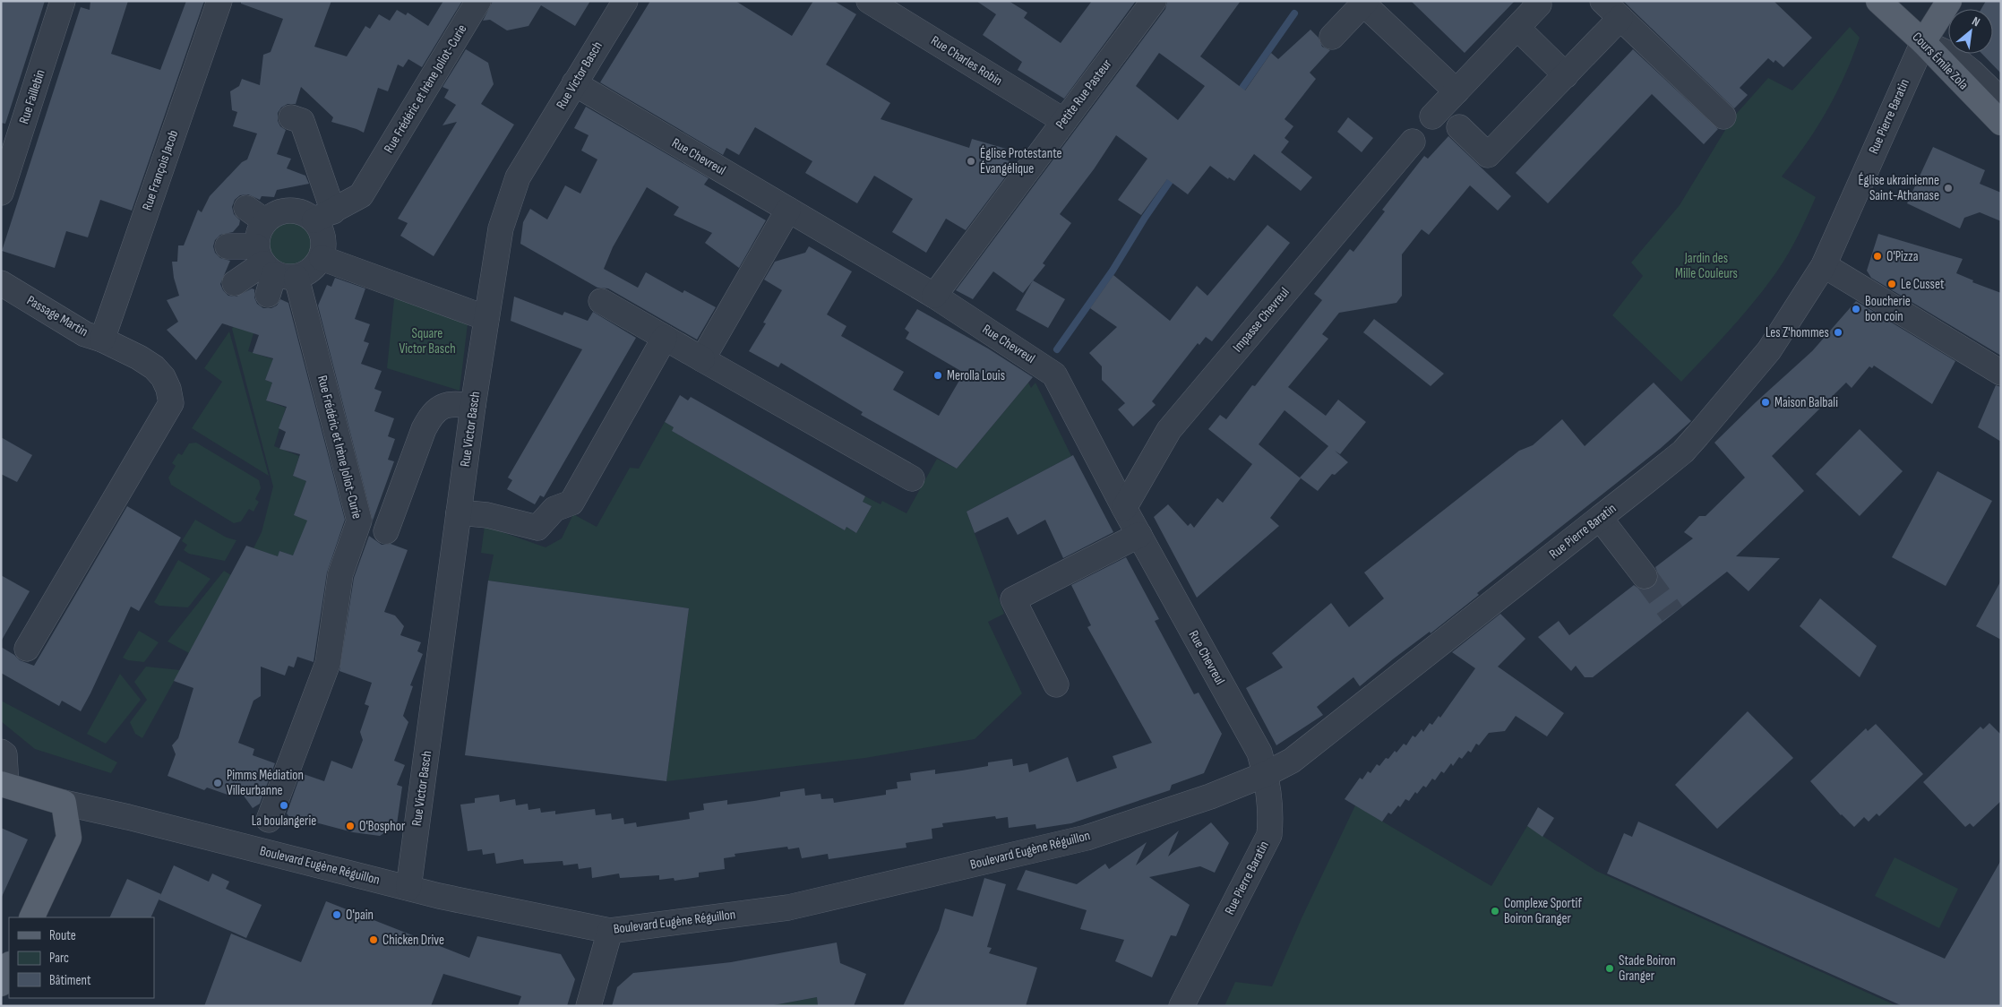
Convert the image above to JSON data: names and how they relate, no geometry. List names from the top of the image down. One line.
{"streets":{"main road":["Cours Émile Zola","Rue Pierre Baratin","Boulevard Eugène Réguillon"],"street":["Rue Charles Robin","Rue Victor Basch","Rue Frédéric et Irène Joliot-Curie","Petite Rue Pasteur","Rue Faillebin","Rue Chevreul","Rue François Jacob","Passage Martin","Impasse Chevreul"]},"crossings":[["Rue Charles Robin","Petite Rue Pasteur"],["Cours Émile Zola","Rue Pierre Baratin"],["Rue Victor Basch","Rue Chevreul"],["Rue Victor Basch","Boulevard Eugène Réguillon"],["Petite Rue Pasteur","Rue Chevreul"],["Rue Pierre Baratin","Rue Chevreul"],["Rue Pierre Baratin","Boulevard Eugène Réguillon"],["Rue Chevreul","Impasse Chevreul"],["Rue Chevreul","Boulevard Eugène Réguillon"],["Rue François Jacob","Passage Martin"]],"parks":["Jardin des Mille Couleurs","Square Victor Basch"],"places":["Église Protestante Évangélique","Église ukrainienne Saint-Athanase","O'Pizza","Le Cusset","Boucherie bon coin","Les Z'hommes","Merolla Louis","Maison Balbali","Pimms Médiation Villeurbanne","La boulangerie","O'Bosphor","Complexe Sportif Boiron Granger","O'pain","Chicken Drive","Stade Boiron Granger"],"legend":["Route","Parc","Bâtiment"],"north":"top right"}
